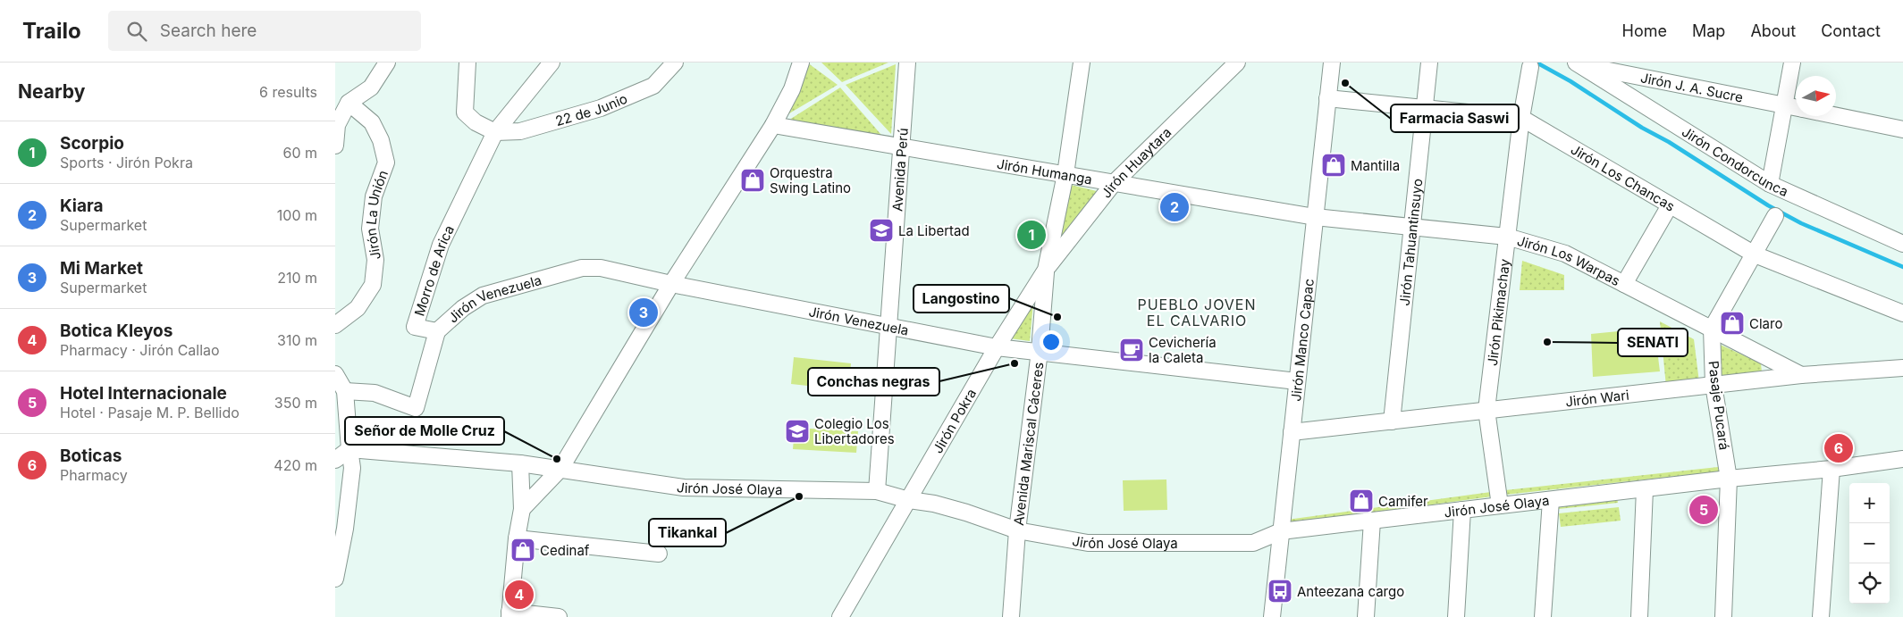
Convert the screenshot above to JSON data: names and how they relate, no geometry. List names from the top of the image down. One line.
{"streets":{"street":["Jirón J. A. Sucre","22 de Junio","Jirón Condorcunca","Jirón Huaytara","Avenida Perú","Jirón Humanga","Jirón Los Chancas","Jirón La Unión","Jirón Tahuantinsuyo","Jirón Los Warpas","Morro de Arica","Jirón Venezuela","Jirón Pikimachay","Jirón Manco Capac","Jirón Wari","Pasaje Pucará","Jirón Pokra","Avenida Mariscal Cáceres","Jirón José Olaya"]},"crossings":[["Jirón J. A. Sucre","Jirón Condorcunca"],["22 de Junio","Morro de Arica"],["Jirón Huaytara","Jirón Humanga"],["Jirón Huaytara","Jirón Pokra"],["Jirón Huaytara","Avenida Mariscal Cáceres"],["Avenida Perú","Jirón Humanga"],["Avenida Perú","Jirón Venezuela"],["Avenida Perú","Jirón José Olaya"],["Jirón Humanga","Jirón Los Warpas"],["Jirón Humanga","Jirón Manco Capac"],["Jirón Humanga","Jirón Pokra"],["Jirón Los Chancas","Jirón Tahuantinsuyo"],["Jirón Los Chancas","Jirón Pikimachay"],["Jirón Los Chancas","Jirón Manco Capac"],["Jirón Tahuantinsuyo","Jirón Los Warpas"],["Jirón Tahuantinsuyo","Jirón Wari"],["Jirón Los Warpas","Jirón Pikimachay"],["Jirón Los Warpas","Jirón Manco Capac"],["Jirón Los Warpas","Jirón Wari"],["Jirón Los Warpas","Pasaje Pucará"],["Morro de Arica","Jirón Venezuela"],["Jirón Venezuela","Jirón Manco Capac"],["Jirón Venezuela","Jirón Pokra"],["Jirón Venezuela","Avenida Mariscal Cáceres"],["Jirón Pikimachay","Jirón Wari"],["Jirón Pikimachay","Jirón José Olaya"],["Jirón Manco Capac","Jirón Wari"],["Jirón Manco Capac","Jirón José Olaya"],["Jirón Wari","Pasaje Pucará"],["Pasaje Pucará","Jirón José Olaya"],["Jirón Pokra","Avenida Mariscal Cáceres"],["Jirón Pokra","Jirón José Olaya"],["Avenida Mariscal Cáceres","Jirón José Olaya"]],"districts":["PUEBLO JOVEN EL CALVARIO"],"places":{"other":["Farmacia Saswi","Langostino","SENATI","Conchas negras","Señor de Molle Cruz","Tikankal"],"shop":["Mantilla","Orquestra Swing Latino","Claro","Camifer","Cedinaf"],"school or university":["La Libertad","Colegio Los Libertadores"],"cafe":["Cevichería la Caleta"],"bus stop":["Anteezana cargo"]},"north":"right","page":{"header":"Trailo","search":"Search here","nav":["Home","Map","About","Contact"],"heading":["Nearby","6 results"],"list":[{"mark":"1","name":"Scorpio","note":"Sports · Jirón Pokra","value":"60 m"},{"mark":"2","name":"Kiara","note":"Supermarket","value":"100 m"},{"mark":"3","name":"Mi Market","note":"Supermarket","value":"210 m"},{"mark":"4","name":"Botica Kleyos","note":"Pharmacy · Jirón Callao","value":"310 m"},{"mark":"5","name":"Hotel Internacionale","note":"Hotel · Pasaje M. P. Bellido","value":"350 m"},{"mark":"6","name":"Boticas","note":"Pharmacy","value":"420 m"}],"pins":["2","1","3","6","5","4"],"map_buttons":["+","−"]}}
